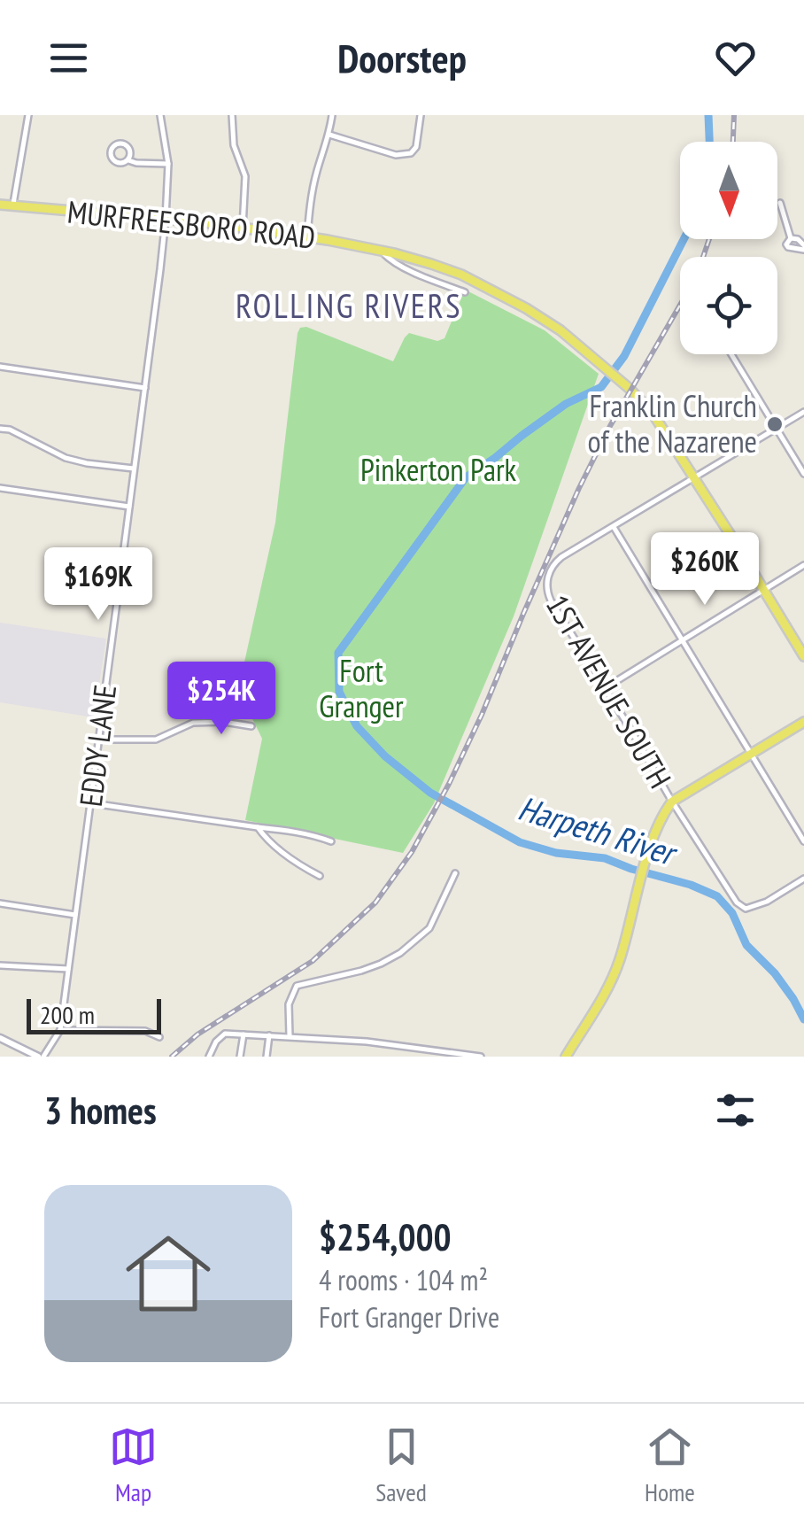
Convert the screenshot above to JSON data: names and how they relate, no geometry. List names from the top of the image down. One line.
{"streets":{"main road":["MURFREESBORO ROAD"],"street":["1ST AVENUE SOUTH","EDDY LANE"]},"crossings":[["MURFREESBORO ROAD","EDDY LANE"]],"districts":["ROLLING RIVERS"],"water":["Harpeth River"],"parks":["Pinkerton Park","Fort Granger"],"places":["Franklin Church of the Nazarene"],"scale_bar":"200 m","north":"bottom","page":{"header":"Doorstep","price":["$260K","$169K","$254K"],"scale":"200 m","heading":"3 homes","list":[{"name":"$254,000","note":"4 rooms · 104 m² · Fort Granger Drive"}],"tabs":["Map","Saved","Home"]}}
